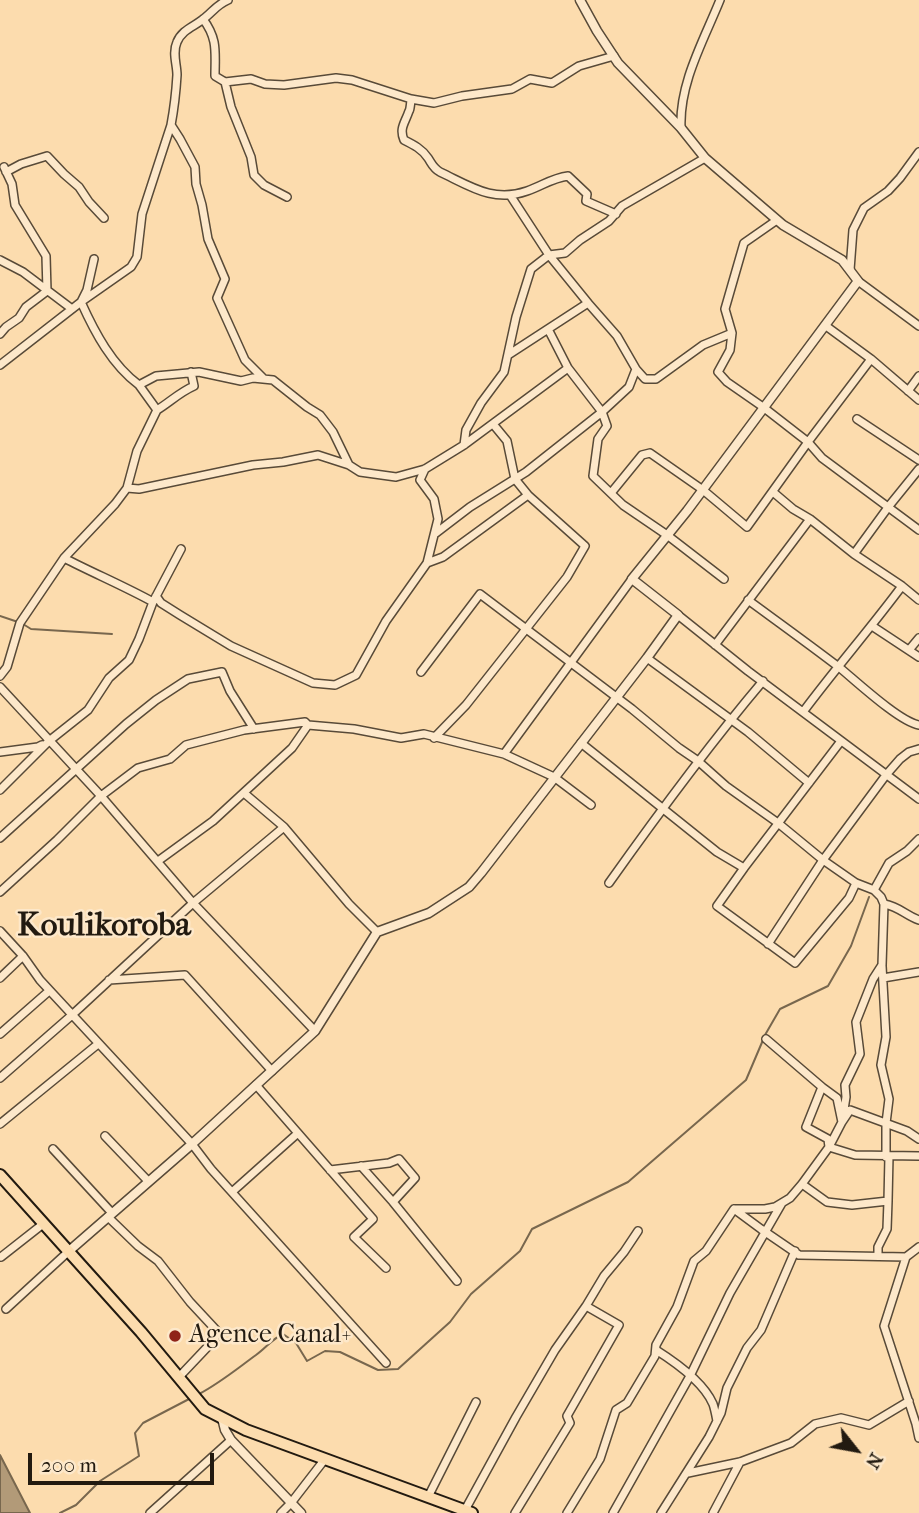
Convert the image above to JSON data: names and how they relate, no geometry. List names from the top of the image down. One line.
{"districts":["Koulikoroba"],"places":["Agence Canal+"],"scale_bar":"200 m","north":"bottom right"}
